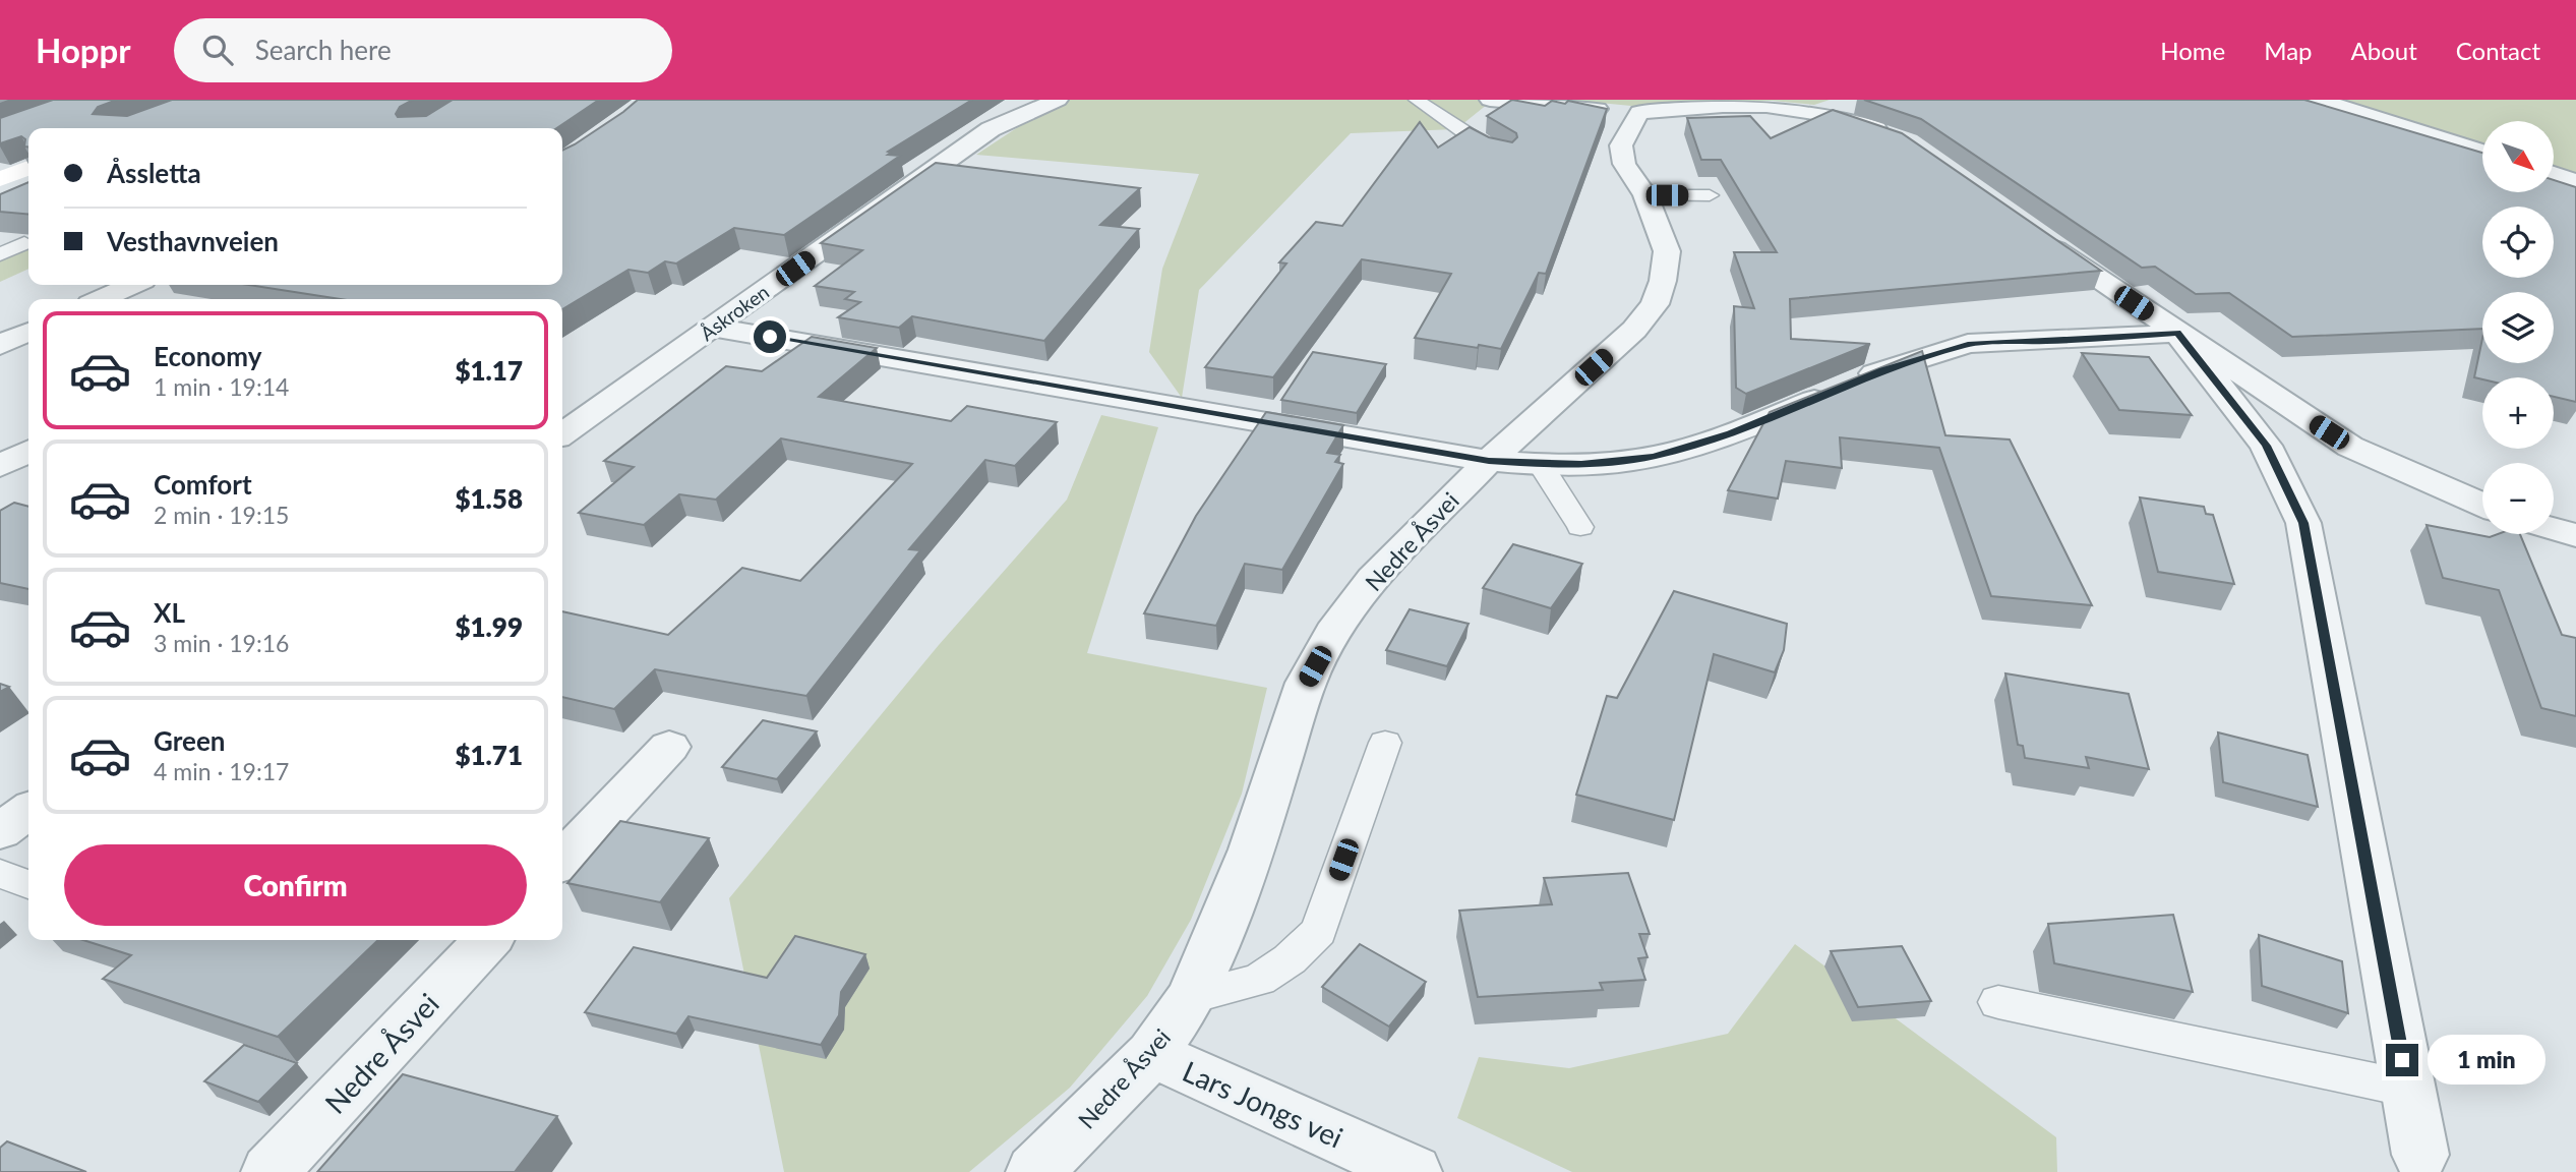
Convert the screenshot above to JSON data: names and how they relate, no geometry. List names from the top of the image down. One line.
{"streets":{"street":["Åskroken","Nedre Åsvei","Lars Jongs vei"]},"crossings":[["Nedre Åsvei","Lars Jongs vei"]],"north":"bottom right","page":{"header":"Hoppr","search":"Search here","nav":["Home","Map","About","Contact"],"map_buttons":["+","−"],"banner":["Åssletta","Vesthavnveien"],"list":[{"name":"Economy","note":"1 min · 19:14","value":"$1.17"},{"name":"Comfort","note":"2 min · 19:15","value":"$1.58"},{"name":"XL","note":"3 min · 19:16","value":"$1.99"},{"name":"Green","note":"4 min · 19:17","value":"$1.71"}],"buttons":"Confirm","bubble":"1 min"}}
